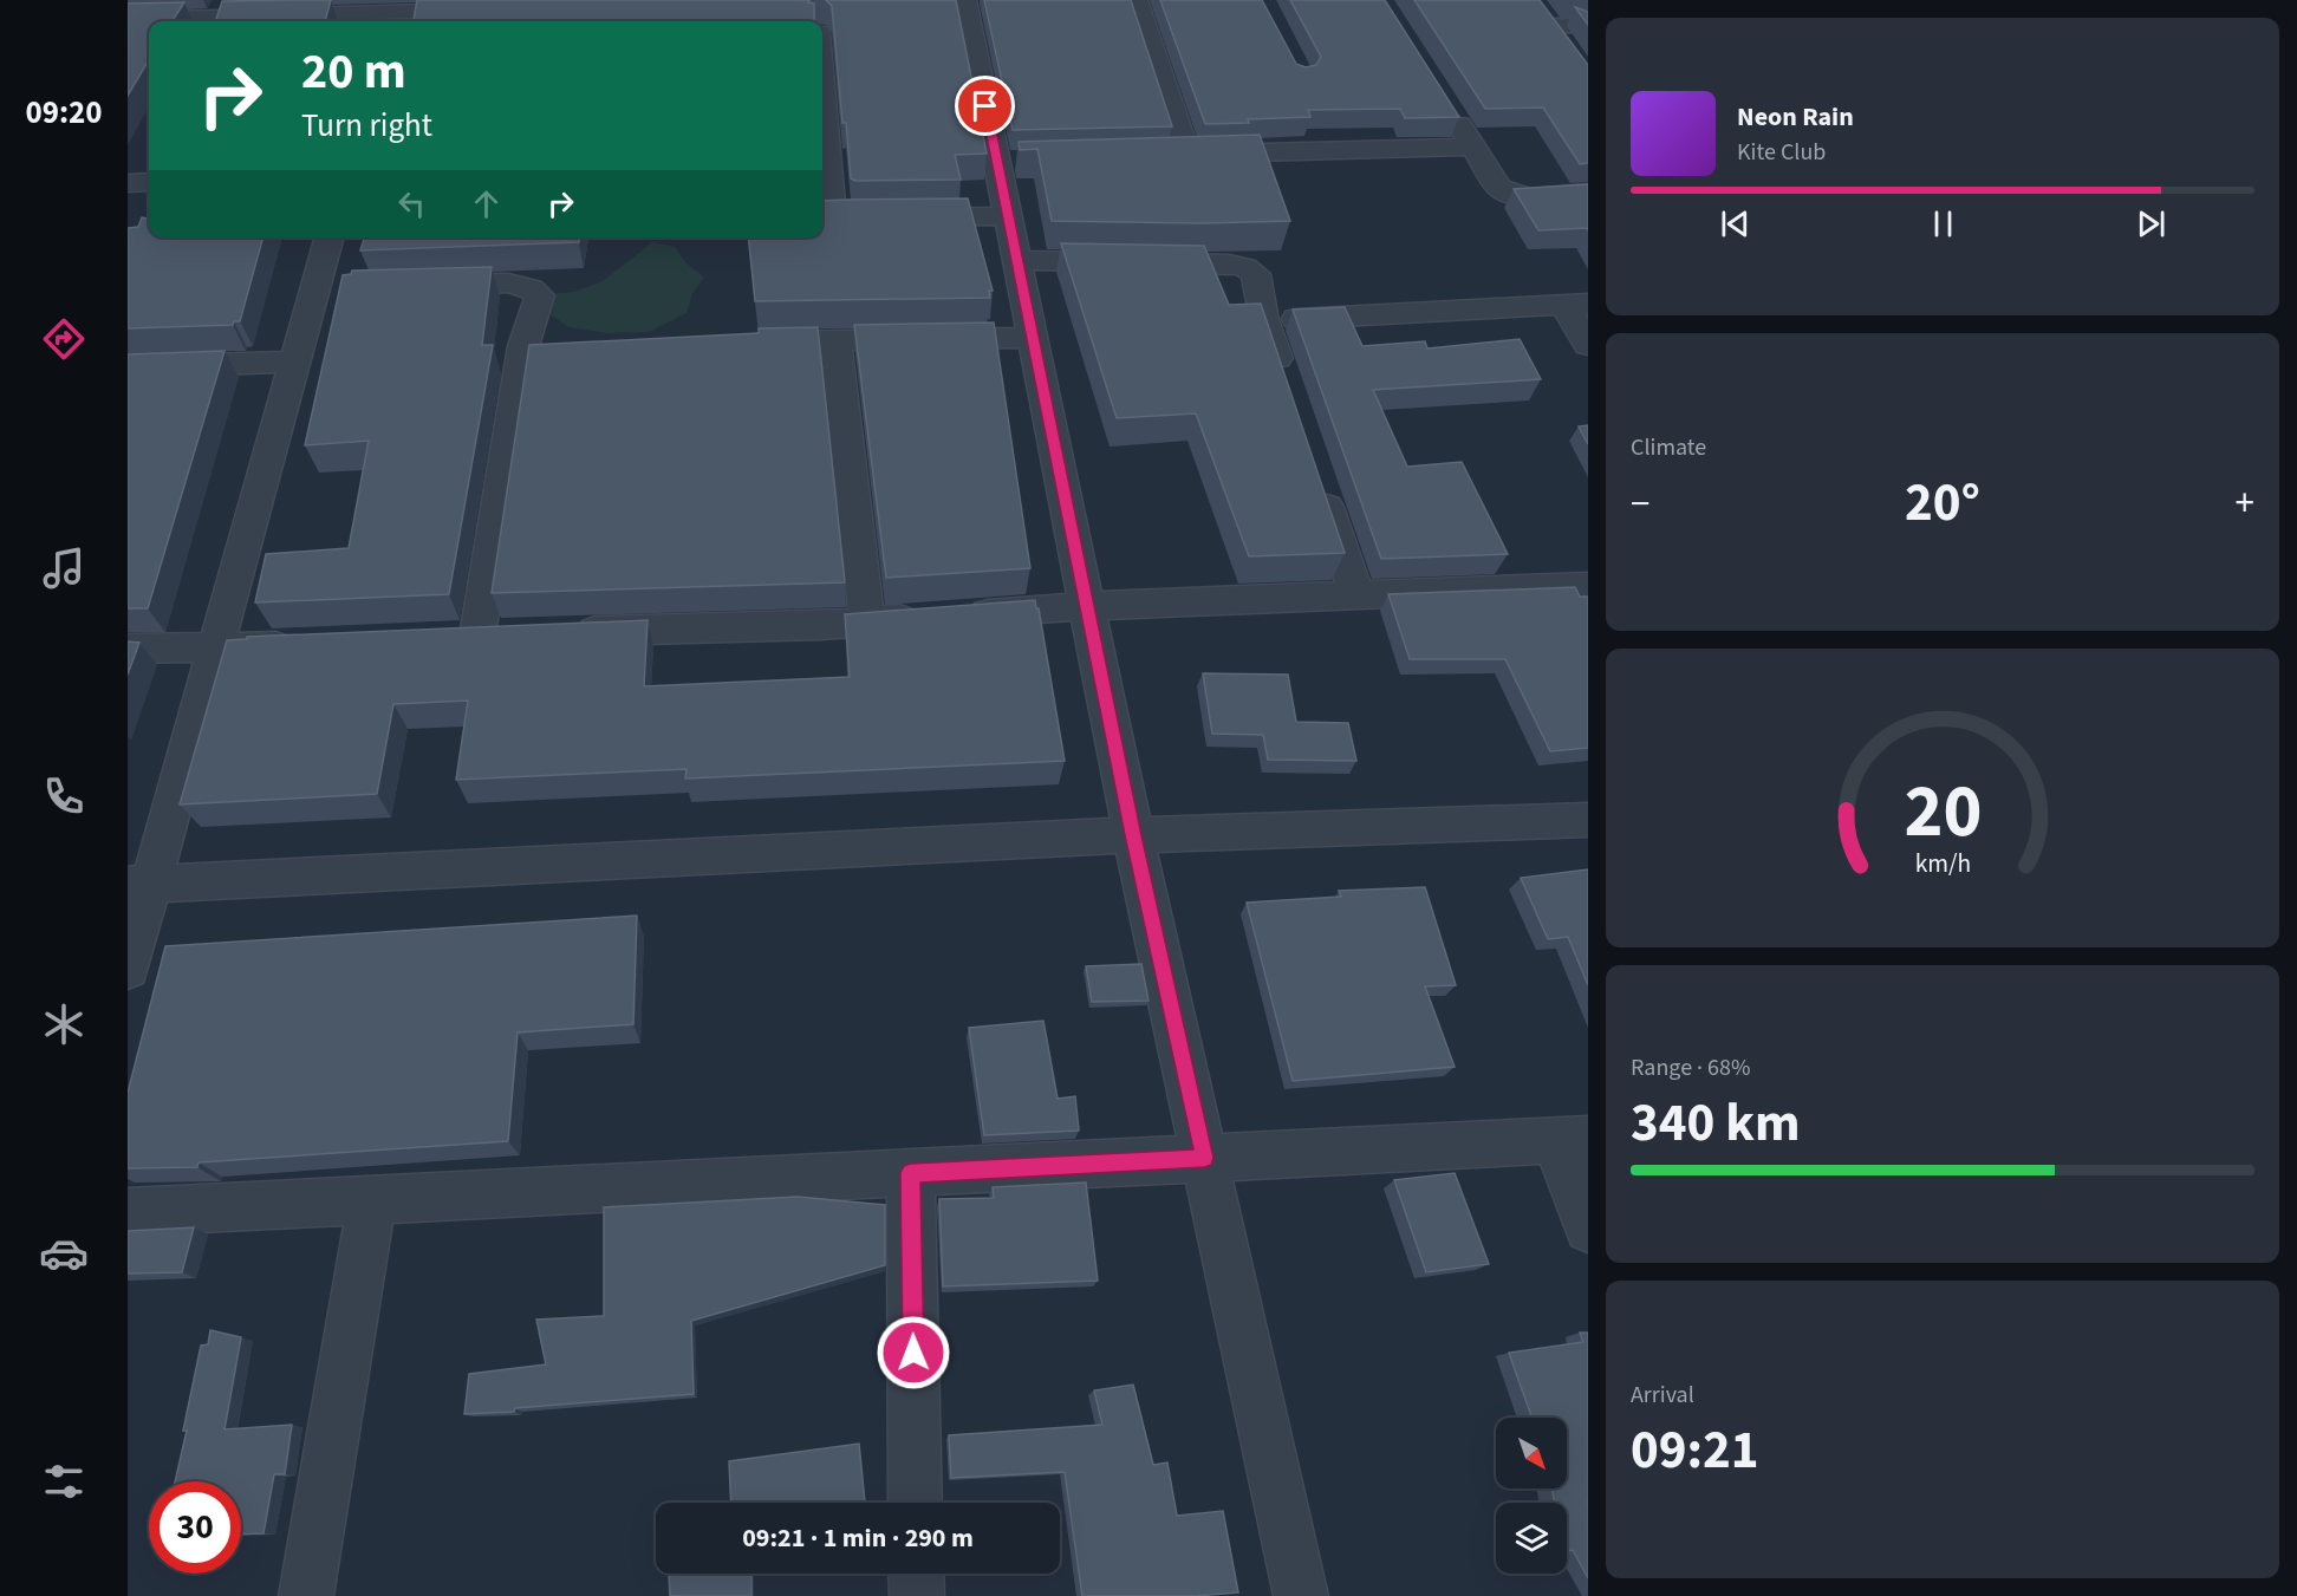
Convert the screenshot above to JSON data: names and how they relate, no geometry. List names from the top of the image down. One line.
{"north":"bottom right","page":{"tabs":"09:20","turn":["20 m","Turn right"],"song":["Neon Rain","Kite Club"],"tile":["Climate",["Range · 68%","340 km"],["Arrival","09:21"]],"heat":["−","20°","+"],"limit":"30","trip":"09:21 · 1 min · 290 m","gauge":["20","km/h"]}}
